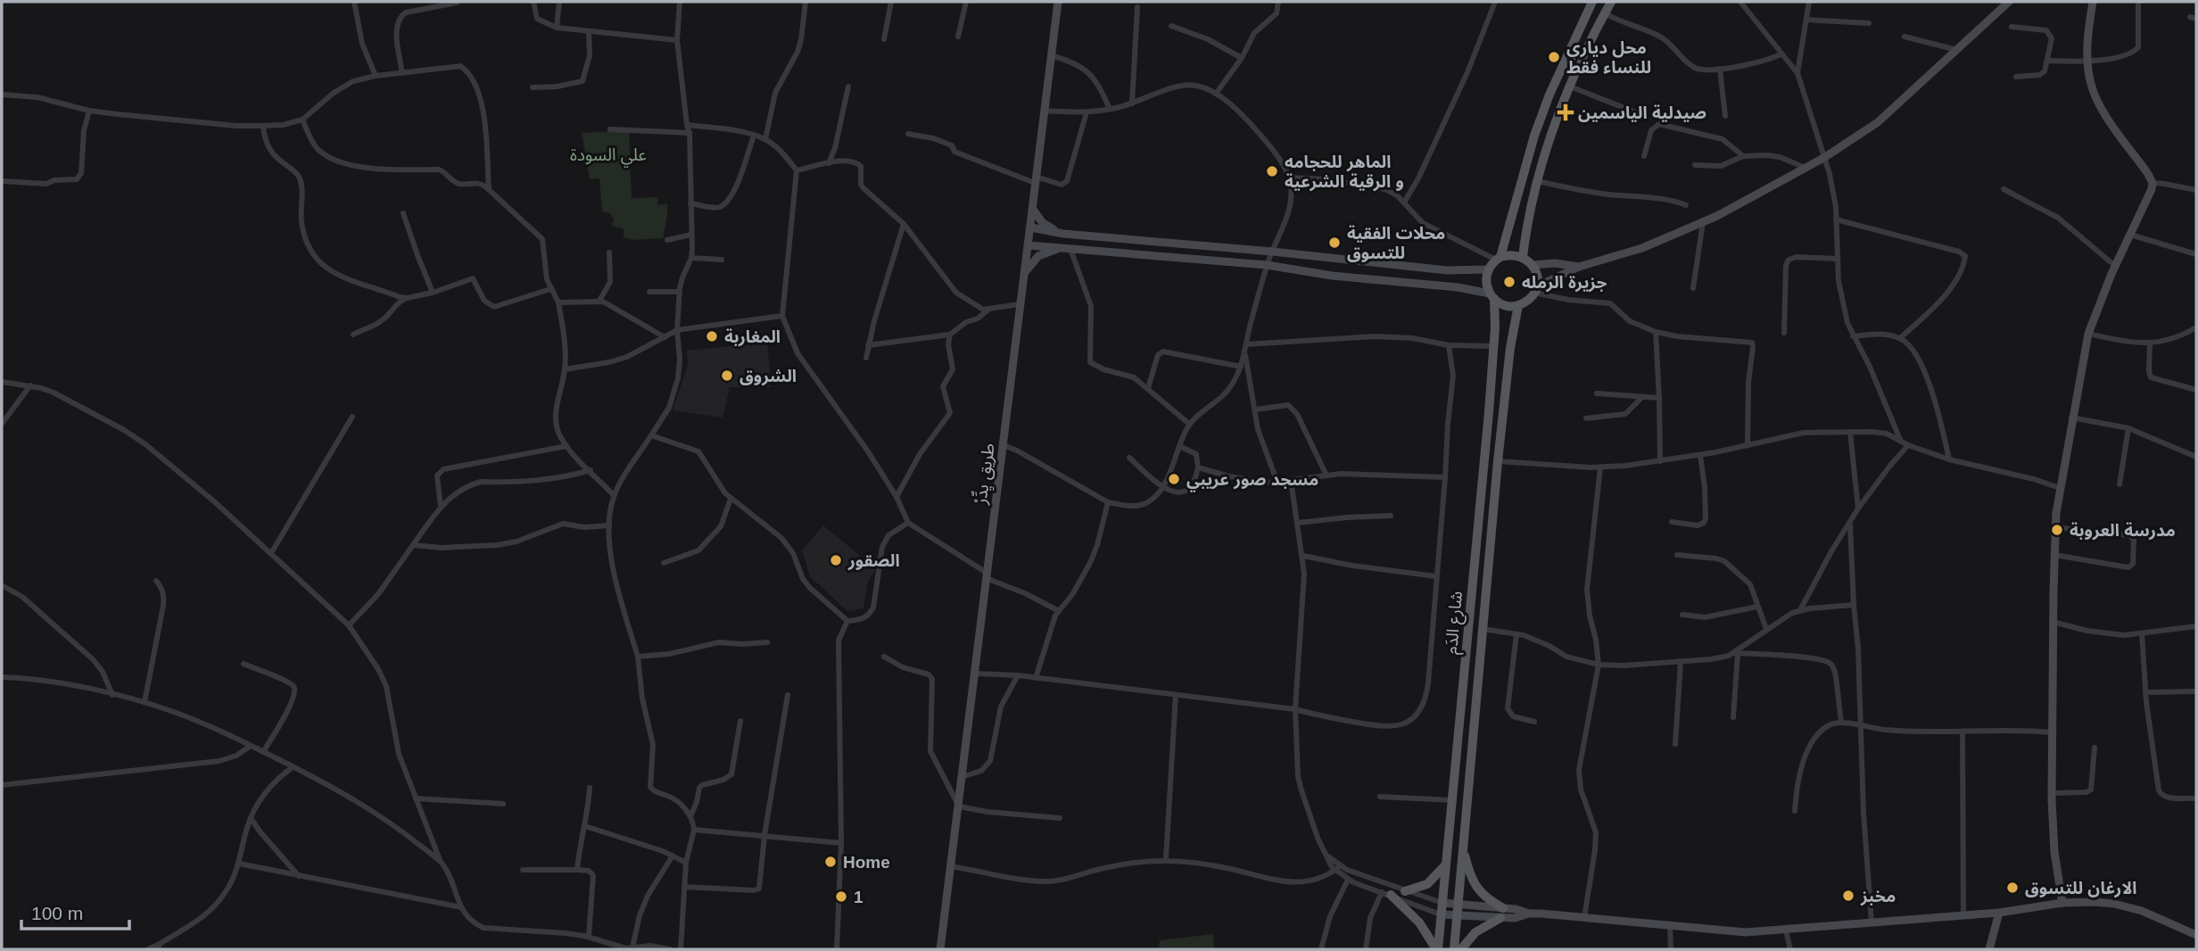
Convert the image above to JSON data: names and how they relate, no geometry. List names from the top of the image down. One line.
{"streets":{"main road":["شارع الدَم"],"street":["طريق يِدِّرْ"]},"parks":["علي السودة"],"places":{"other":["محل دياري للنساء فقط","الماهر للحجامه و الرقية الشرعية","محلات الفقية للتسوق","جزيرة الرمله","المغاربة","الشروق","مسجد صور عريبي","مدرسة العروبة","الصقور","Home","الارغان للتسوق","مخبز","1"],"health":["صيدلية الياسمين"]},"scale_bar":"100 m"}
